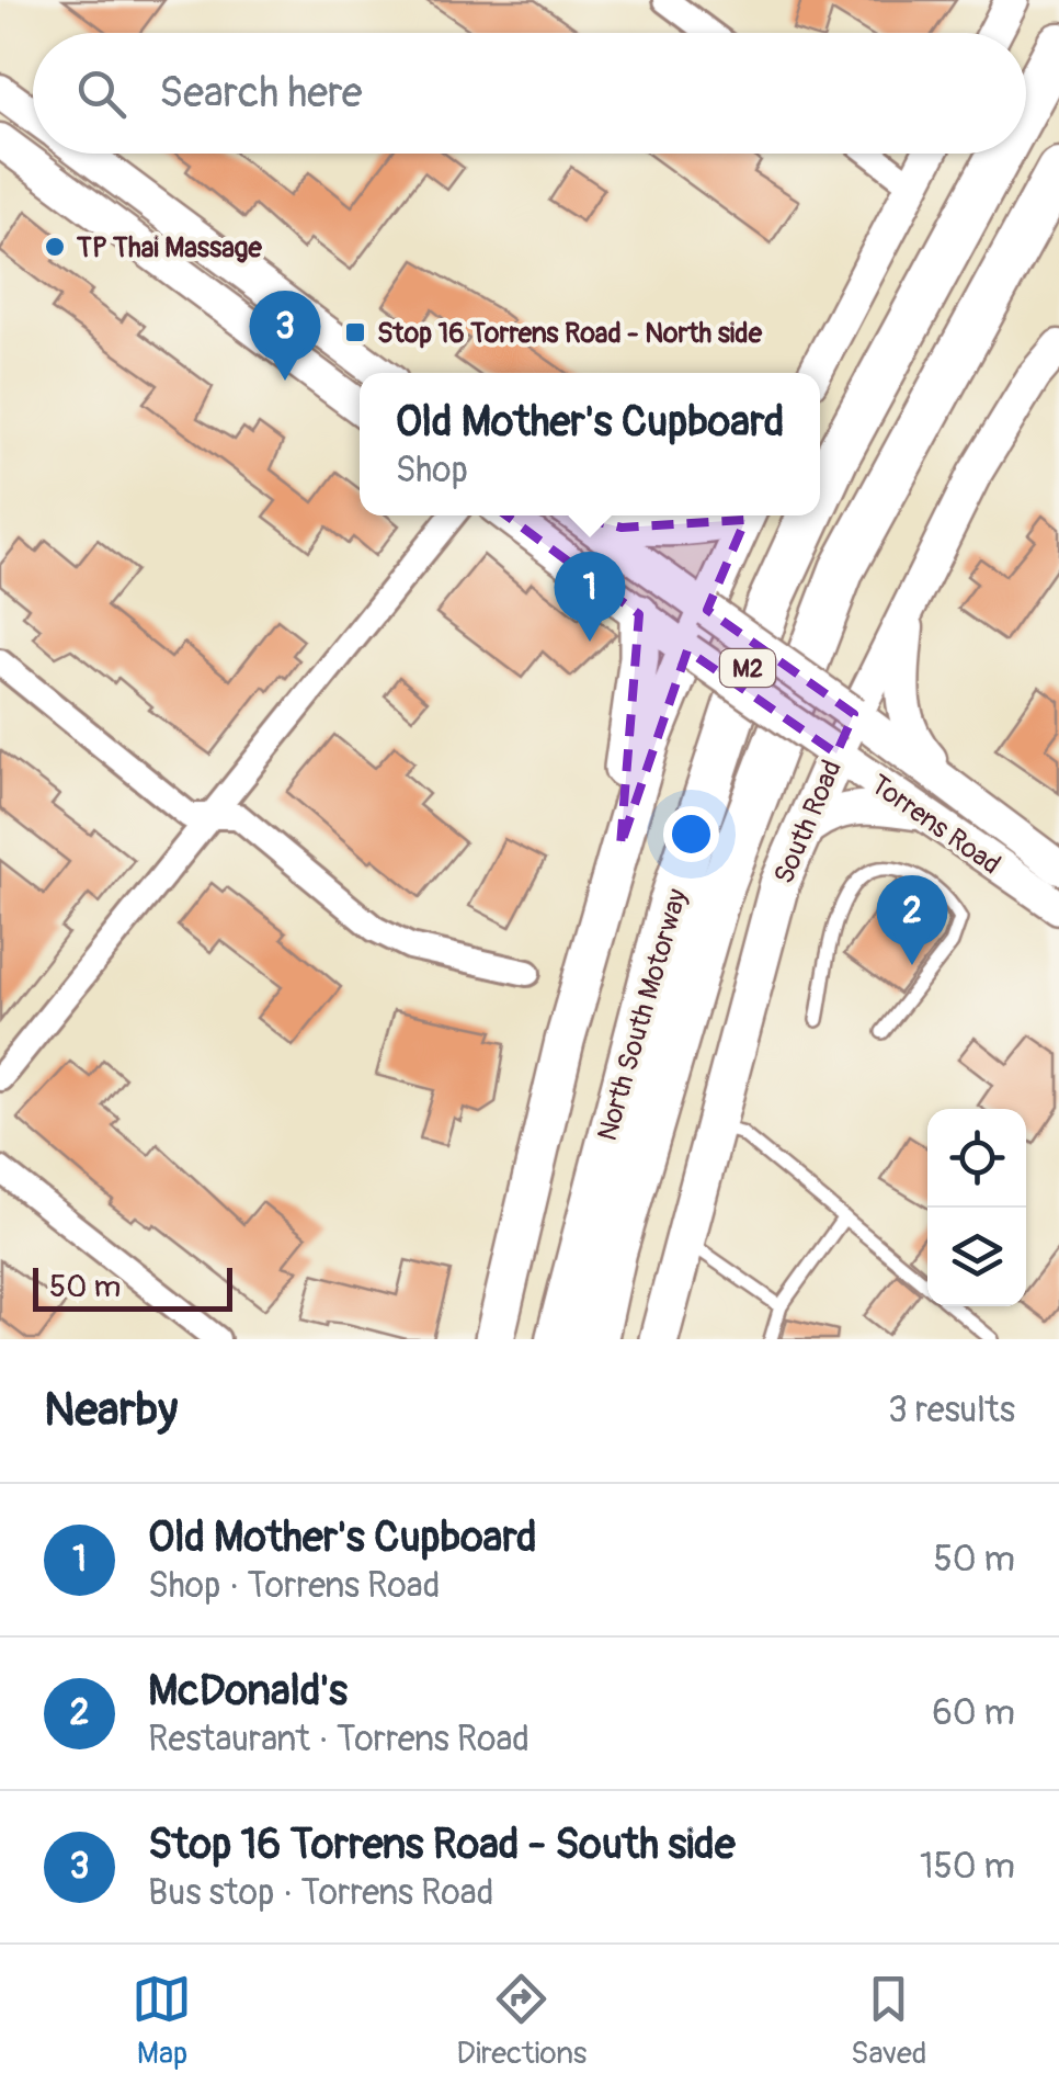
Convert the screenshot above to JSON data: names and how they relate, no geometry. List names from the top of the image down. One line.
{"streets":{"highway":["M2","North South Motorway"],"main road":["South Road","Torrens Road"]},"crossings":[["South Road","Torrens Road"]],"places":{"other":["TP Thai Massage"],"transit":["Stop 16 Torrens Road - North side"]},"scale_bar":"50 m","page":{"search":"Search here","pins":["3","1","2"],"popup":["Old Mother's Cupboard","Shop"],"scale":"50 m","heading":["Nearby","3 results"],"list":[{"mark":"1","name":"Old Mother's Cupboard","note":"Shop · Torrens Road","value":"50 m"},{"mark":"2","name":"McDonald's","note":"Restaurant · Torrens Road","value":"60 m"},{"mark":"3","name":"Stop 16 Torrens Road - South side","note":"Bus stop · Torrens Road","value":"150 m"}],"nav":["Map","Directions","Saved"]}}
